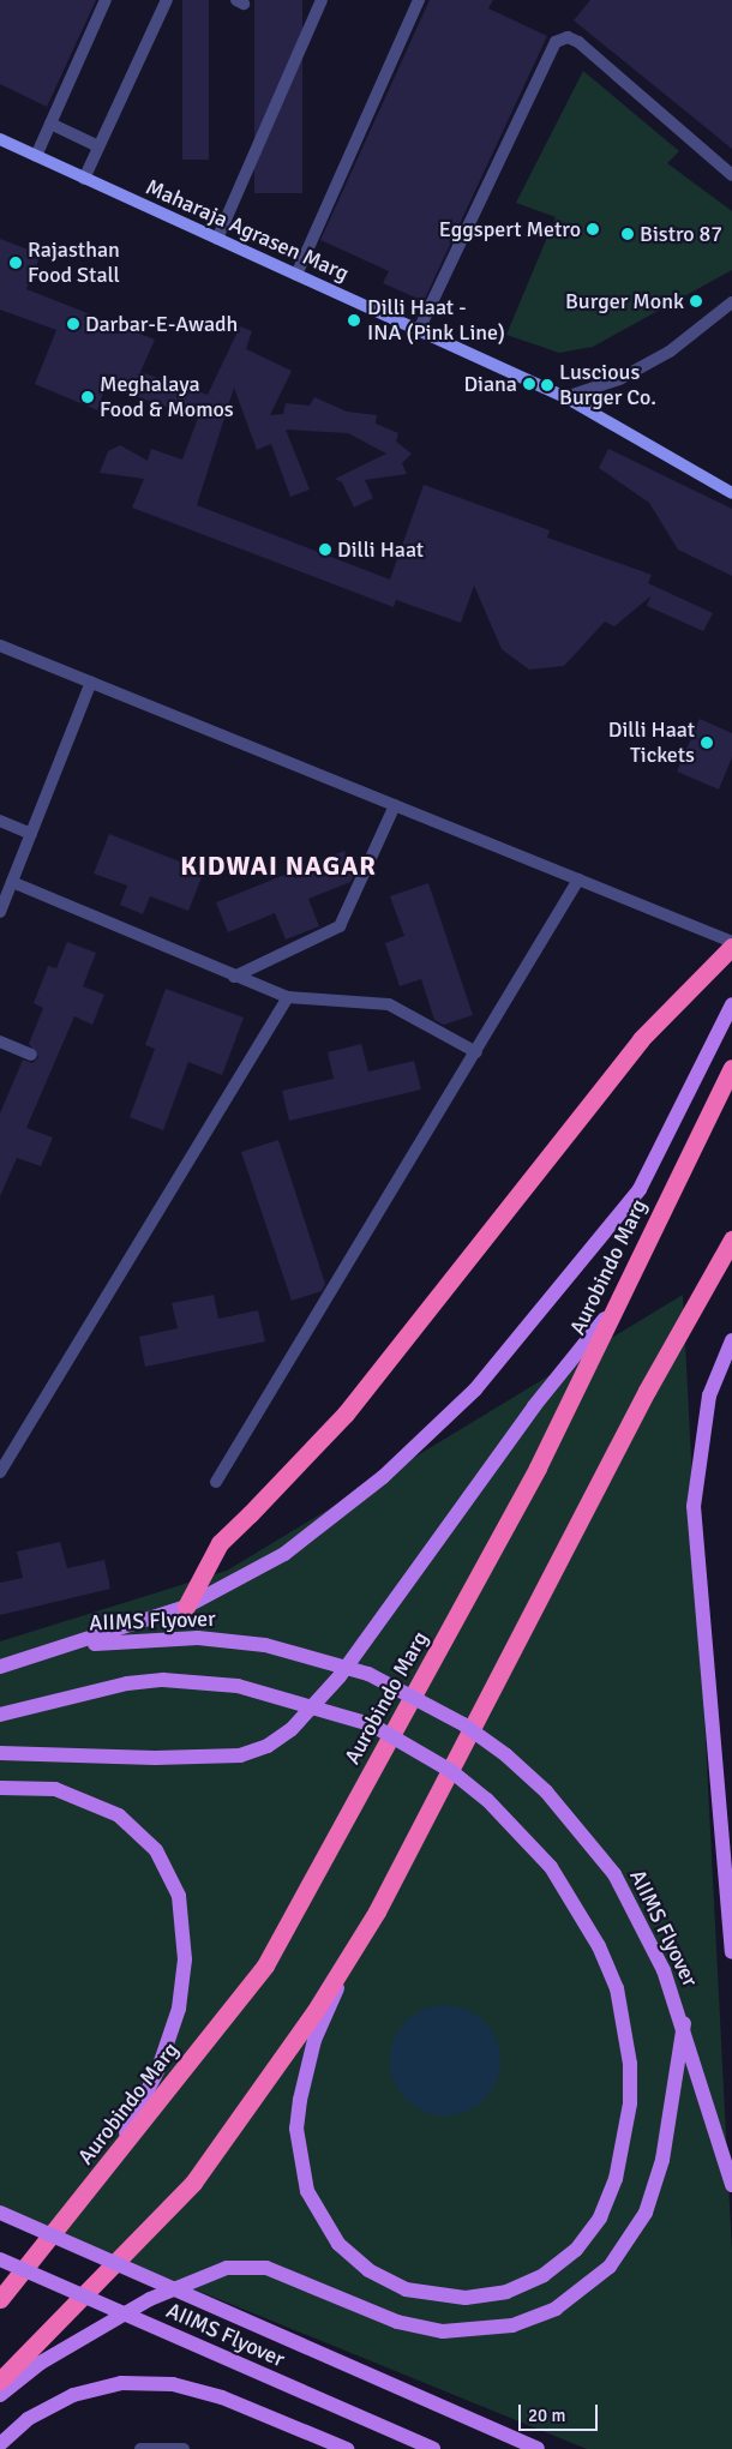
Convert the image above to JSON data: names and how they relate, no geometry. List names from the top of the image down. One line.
{"streets":{"highway":["Aurobindo Marg"],"main road":["AIIMS Flyover"],"street":["Maharaja Agrasen Marg"]},"districts":["KIDWAI NAGAR"],"places":["Eggspert Metro","Bistro 87","Rajasthan Food Stall","Burger Monk","Dilli Haat - INA (Pink Line)","Darbar-E-Awadh","Diana","Luscious Burger Co.","Meghalaya Food & Momos","Dilli Haat","Dilli Haat Tickets"],"scale_bar":"20 m"}
